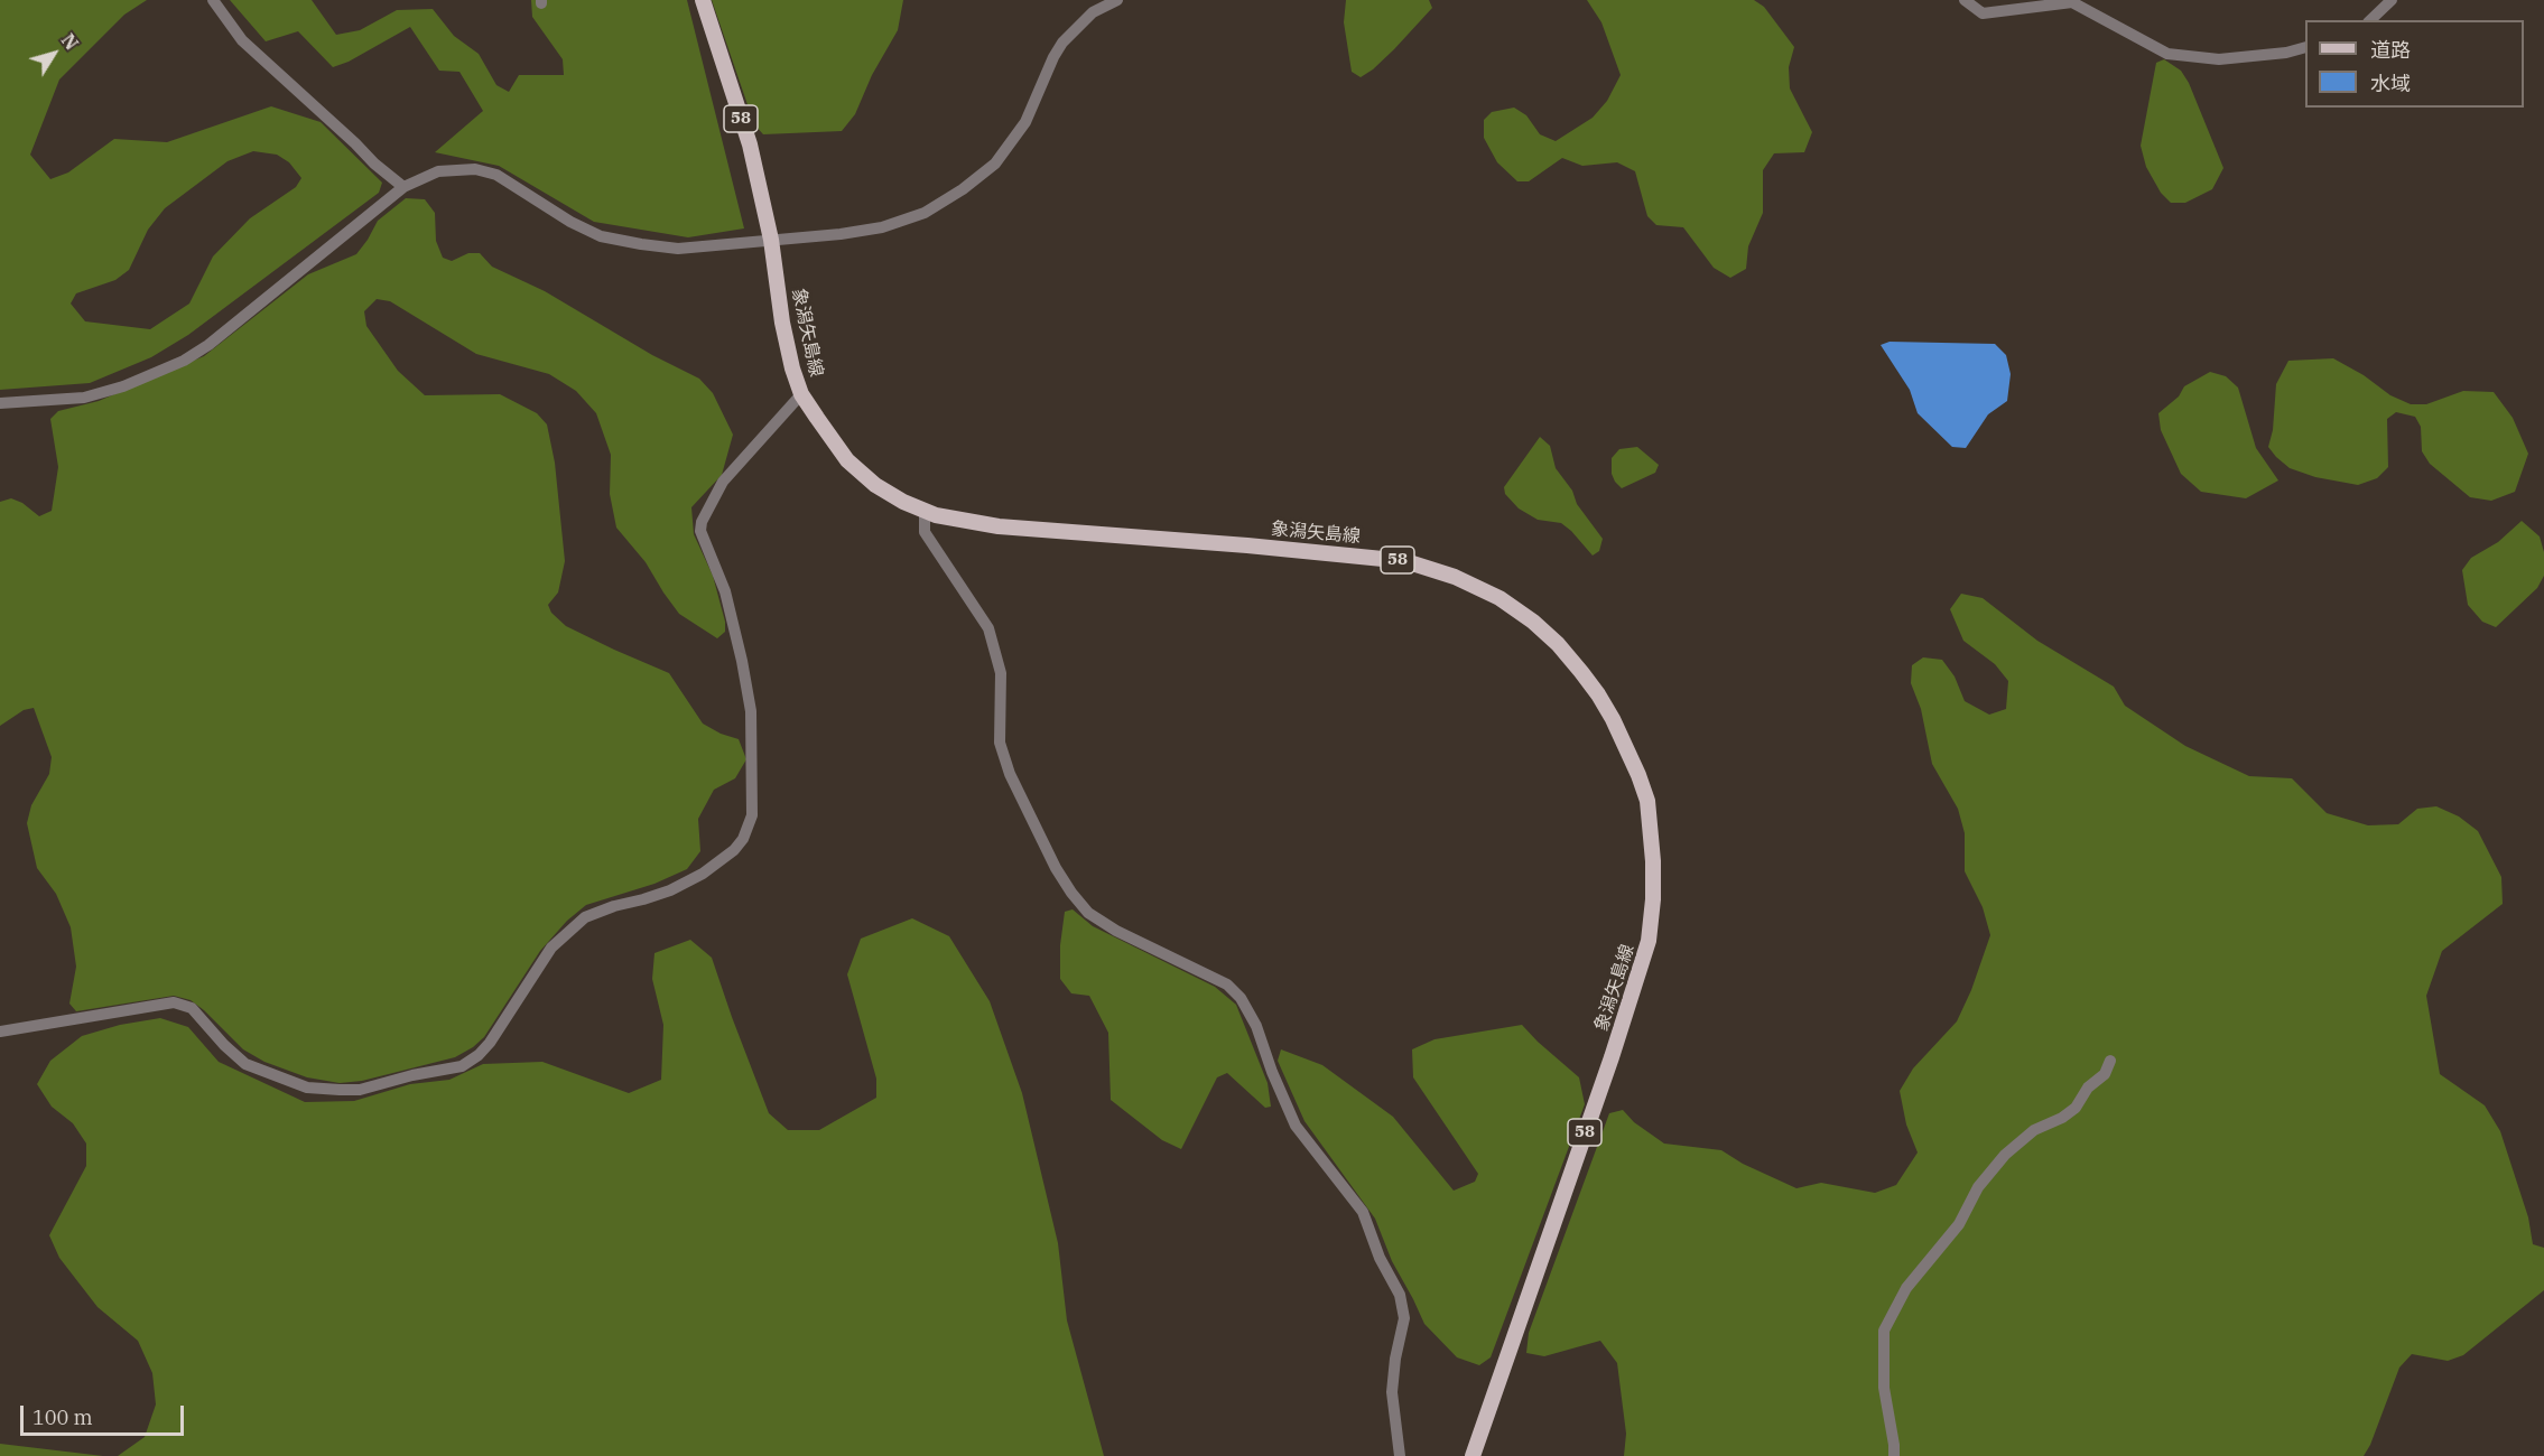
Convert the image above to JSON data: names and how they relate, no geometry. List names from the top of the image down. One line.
{"streets":{"main road":["58","象潟矢島線"]},"legend":["道路","水域"],"scale_bar":"100 m","north":"top right"}
